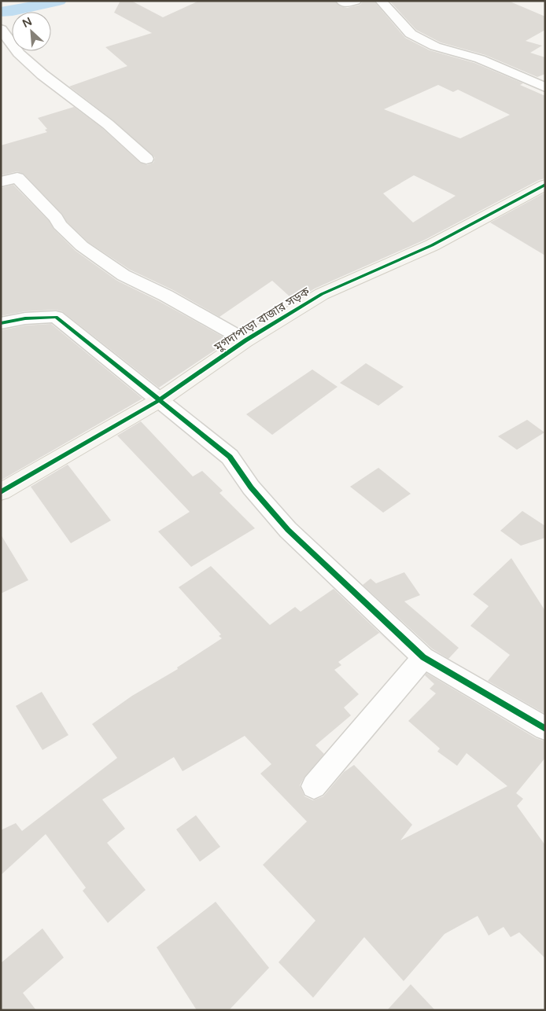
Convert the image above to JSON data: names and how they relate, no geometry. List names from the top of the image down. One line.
{"streets":{"street":["মুগদাপাড়া বাজার সড়ক"]},"north":"top left"}
